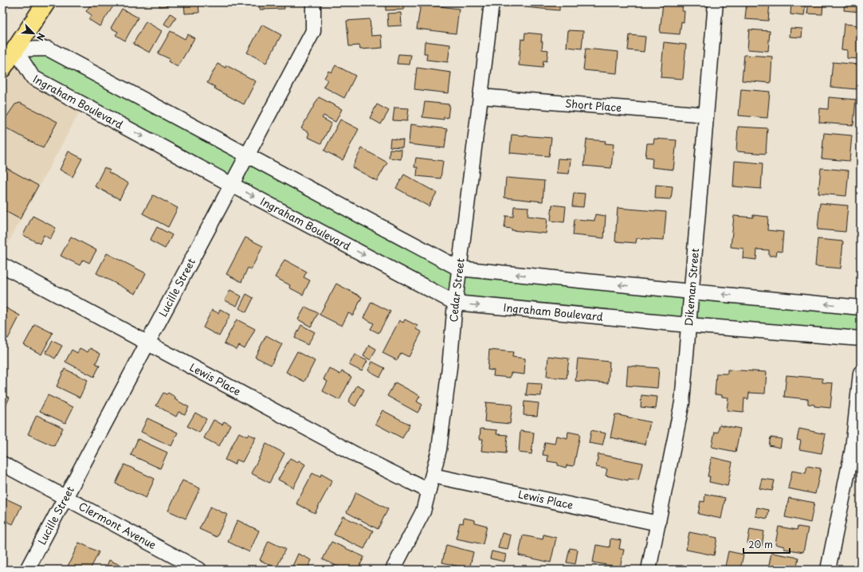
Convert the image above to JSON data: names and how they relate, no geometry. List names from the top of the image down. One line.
{"streets":{"street":["Ingraham Boulevard","Short Place","Lucille Street","Dikeman Street","Cedar Street","Lewis Place","Clermont Avenue"]},"crossings":[["Ingraham Boulevard","Lucille Street"],["Ingraham Boulevard","Dikeman Street"],["Ingraham Boulevard","Cedar Street"],["Short Place","Dikeman Street"],["Short Place","Cedar Street"],["Lucille Street","Lewis Place"],["Lucille Street","Clermont Avenue"],["Dikeman Street","Lewis Place"],["Cedar Street","Lewis Place"]],"scale_bar":"20 m","north":"bottom right"}
